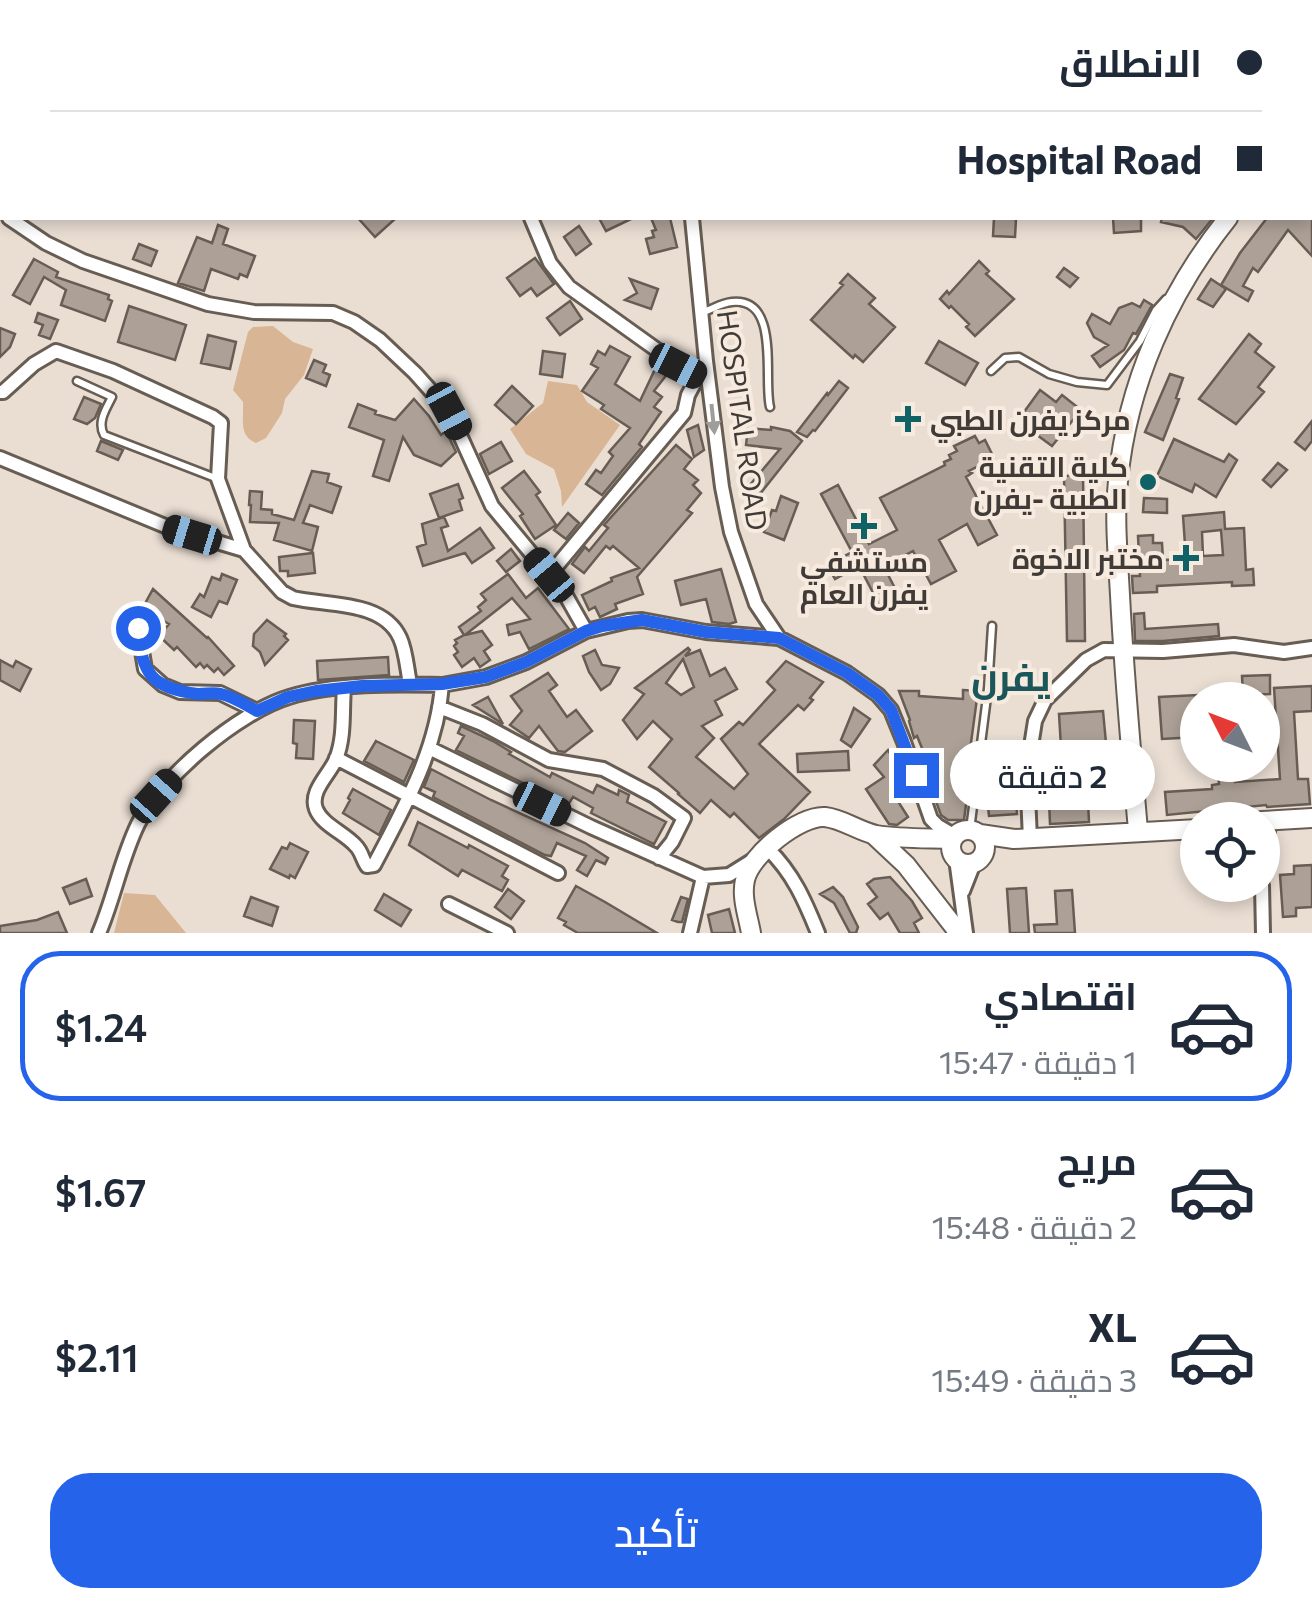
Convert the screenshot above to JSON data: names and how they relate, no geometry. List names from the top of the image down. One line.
{"streets":{"street":["HOSPITAL ROAD"]},"one_way":["HOSPITAL ROAD"],"districts":["يفرن"],"places":{"health":["مركز يفرن الطبي","مستشفي يفرن العام","مختبر الاخوة"],"other":["كلية التقنية الطبية -يفرن"]},"north":"top left","page":{"banner":["الانطلاق","Hospital Road"],"bubble":"2 دقيقة","list":[{"name":"اقتصادي","note":"1 دقيقة · 15:47","value":"$1.24"},{"name":"مريح","note":"2 دقيقة · 15:48","value":"$1.67"},{"name":"XL","note":"3 دقيقة · 15:49","value":"$2.11"}],"buttons":"تأكيد"}}
